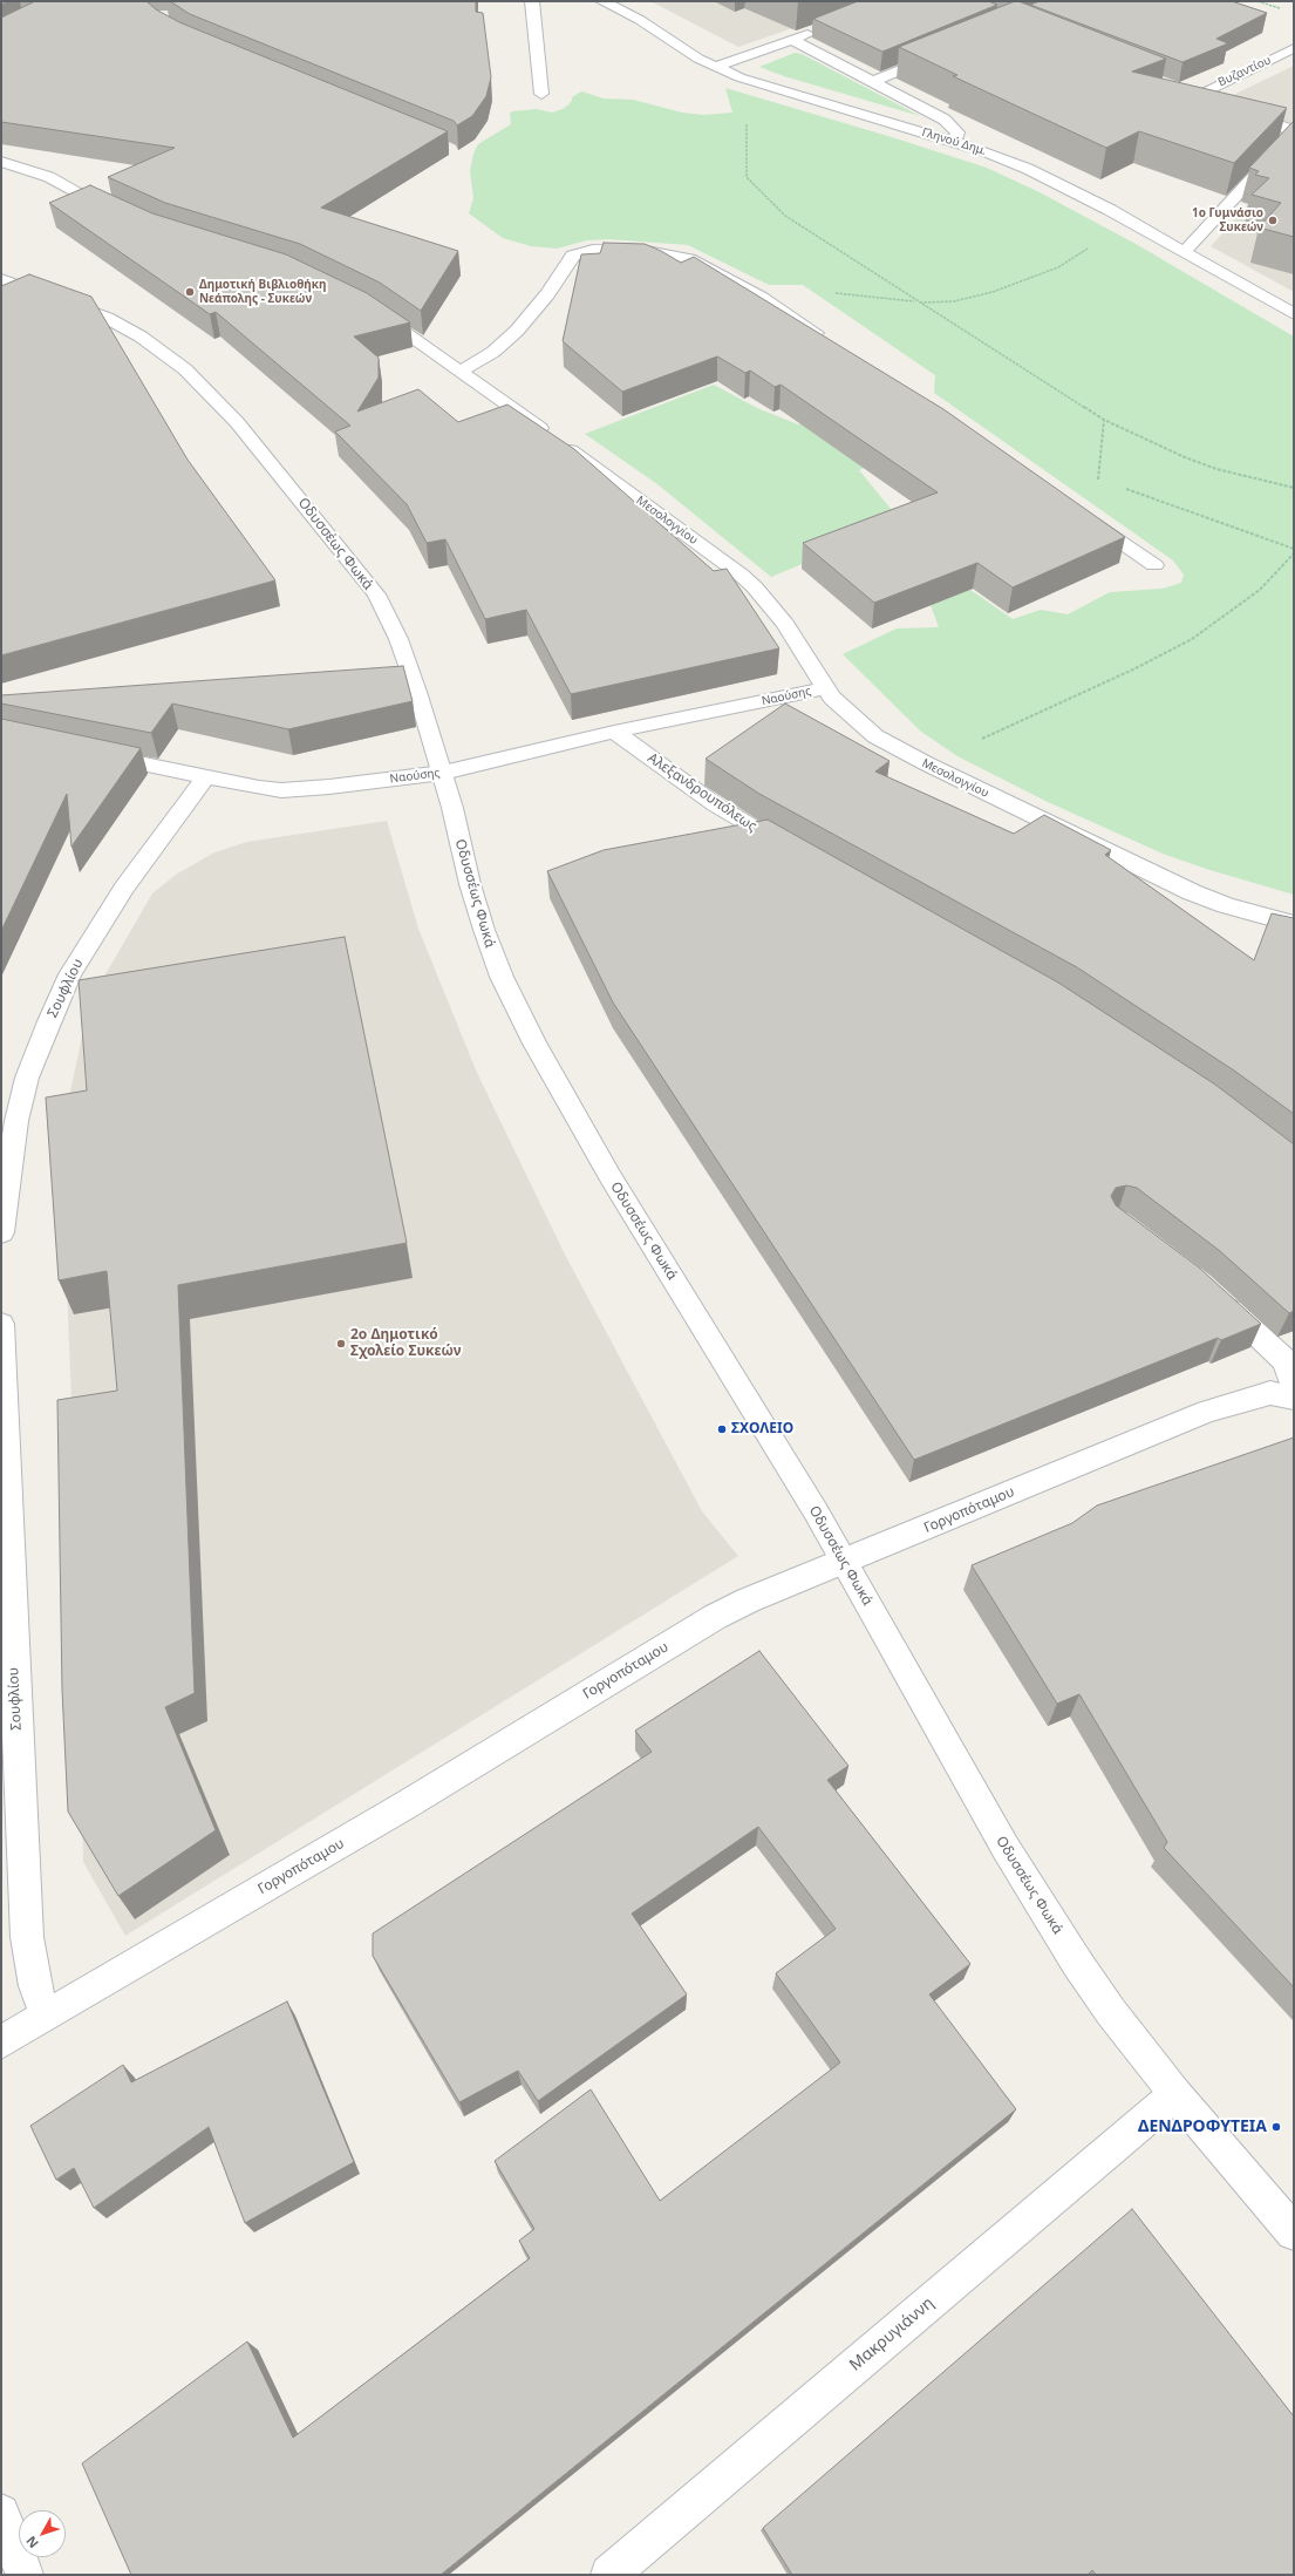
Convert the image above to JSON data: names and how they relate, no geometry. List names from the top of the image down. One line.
{"streets":{"street":["Βυζαντίου","Γληνού Δημ.","Μεσολογγίου","Οδυσσέως Φωκά","Ναούσης","Αλεξανδρουπόλεως","Σουφλίου","Γοργοπόταμου","Μακρυγιάννη"]},"crossings":[["Μεσολογγίου","Ναούσης"],["Οδυσσέως Φωκά","Ναούσης"],["Οδυσσέως Φωκά","Γοργοπόταμου"],["Οδυσσέως Φωκά","Μακρυγιάννη"],["Ναούσης","Αλεξανδρουπόλεως"],["Ναούσης","Σουφλίου"],["Σουφλίου","Γοργοπόταμου"]],"places":["1ο Γυμνάσιο Συκεών","Δημοτική Βιβλιοθήκη Νεάπολης - Συκεών","2ο Δημοτικό Σχολείο Συκεών","ΣΧΟΛΕΙΟ","ΔΕΝΔΡΟΦΥΤΕΙΑ"],"north":"bottom left"}
